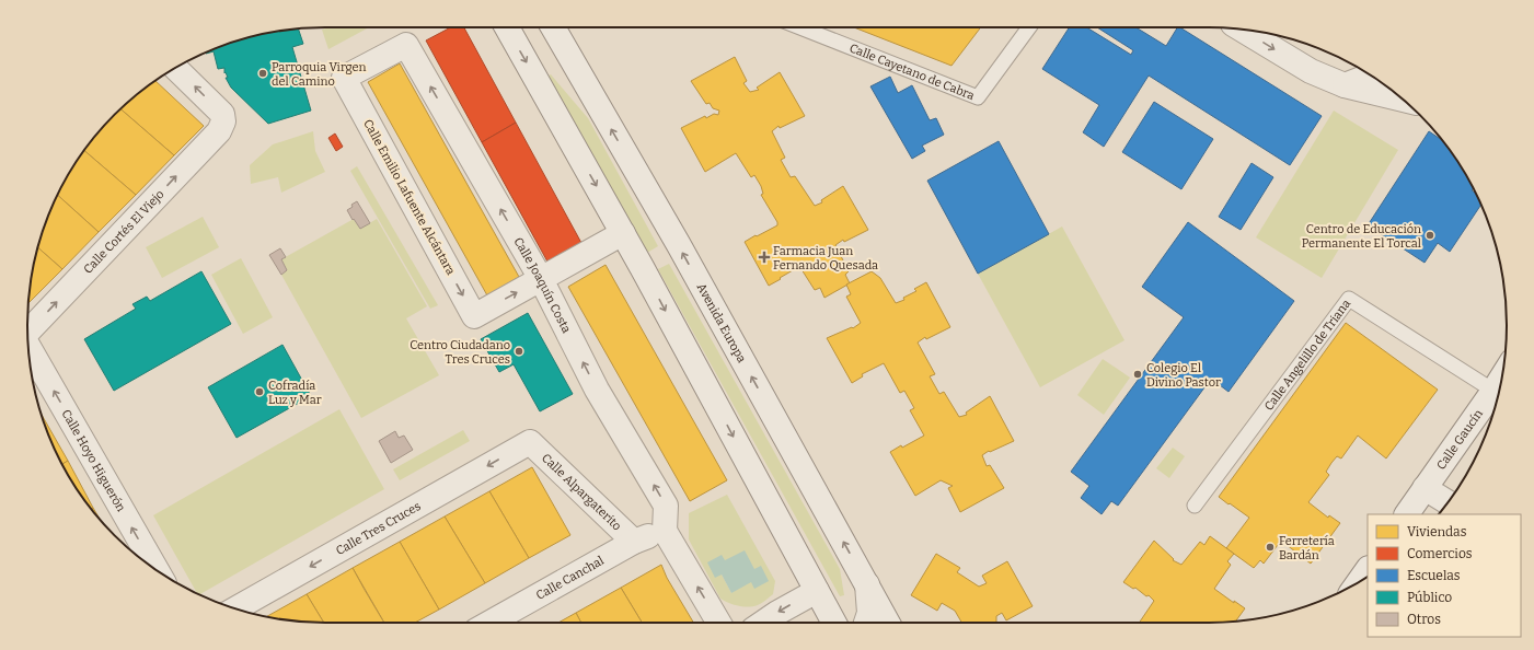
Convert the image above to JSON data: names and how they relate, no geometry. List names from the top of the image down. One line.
{"streets":{"street":["Calle Emilio Lafuente Alcántara","Calle Cortés El Viejo","Calle Joaquín Costa","Avenida Europa","Calle Gaucín","Calle Hoyo Higuerón","Calle Alpargaterito","Calle Tres Cruces","Calle Canchal"],"lane":["Calle Cayetano de Cabra","Calle Angelillo de Triana"]},"crossings":[["Calle Emilio Lafuente Alcántara","Calle Joaquín Costa"],["Calle Joaquín Costa","Calle Canchal"],["Calle Angelillo de Triana","Calle Gaucín"],["Calle Alpargaterito","Calle Tres Cruces"],["Calle Alpargaterito","Calle Canchal"]],"one_way":["Calle Cortés El Viejo","Calle Hoyo Higuerón","Calle Tres Cruces"],"places":{"other":["Parroquia Virgen del Camino","Centro de Educación Permanente El Torcal","Centro Ciudadano Tres Cruces","Colegio El Divino Pastor","Cofradía Luz y Mar","Ferretería Bardán"],"health":["Farmacia Juan Fernando Quesada"]},"legend":["Viviendas","Comercios","Escuelas","Público","Otros"]}
